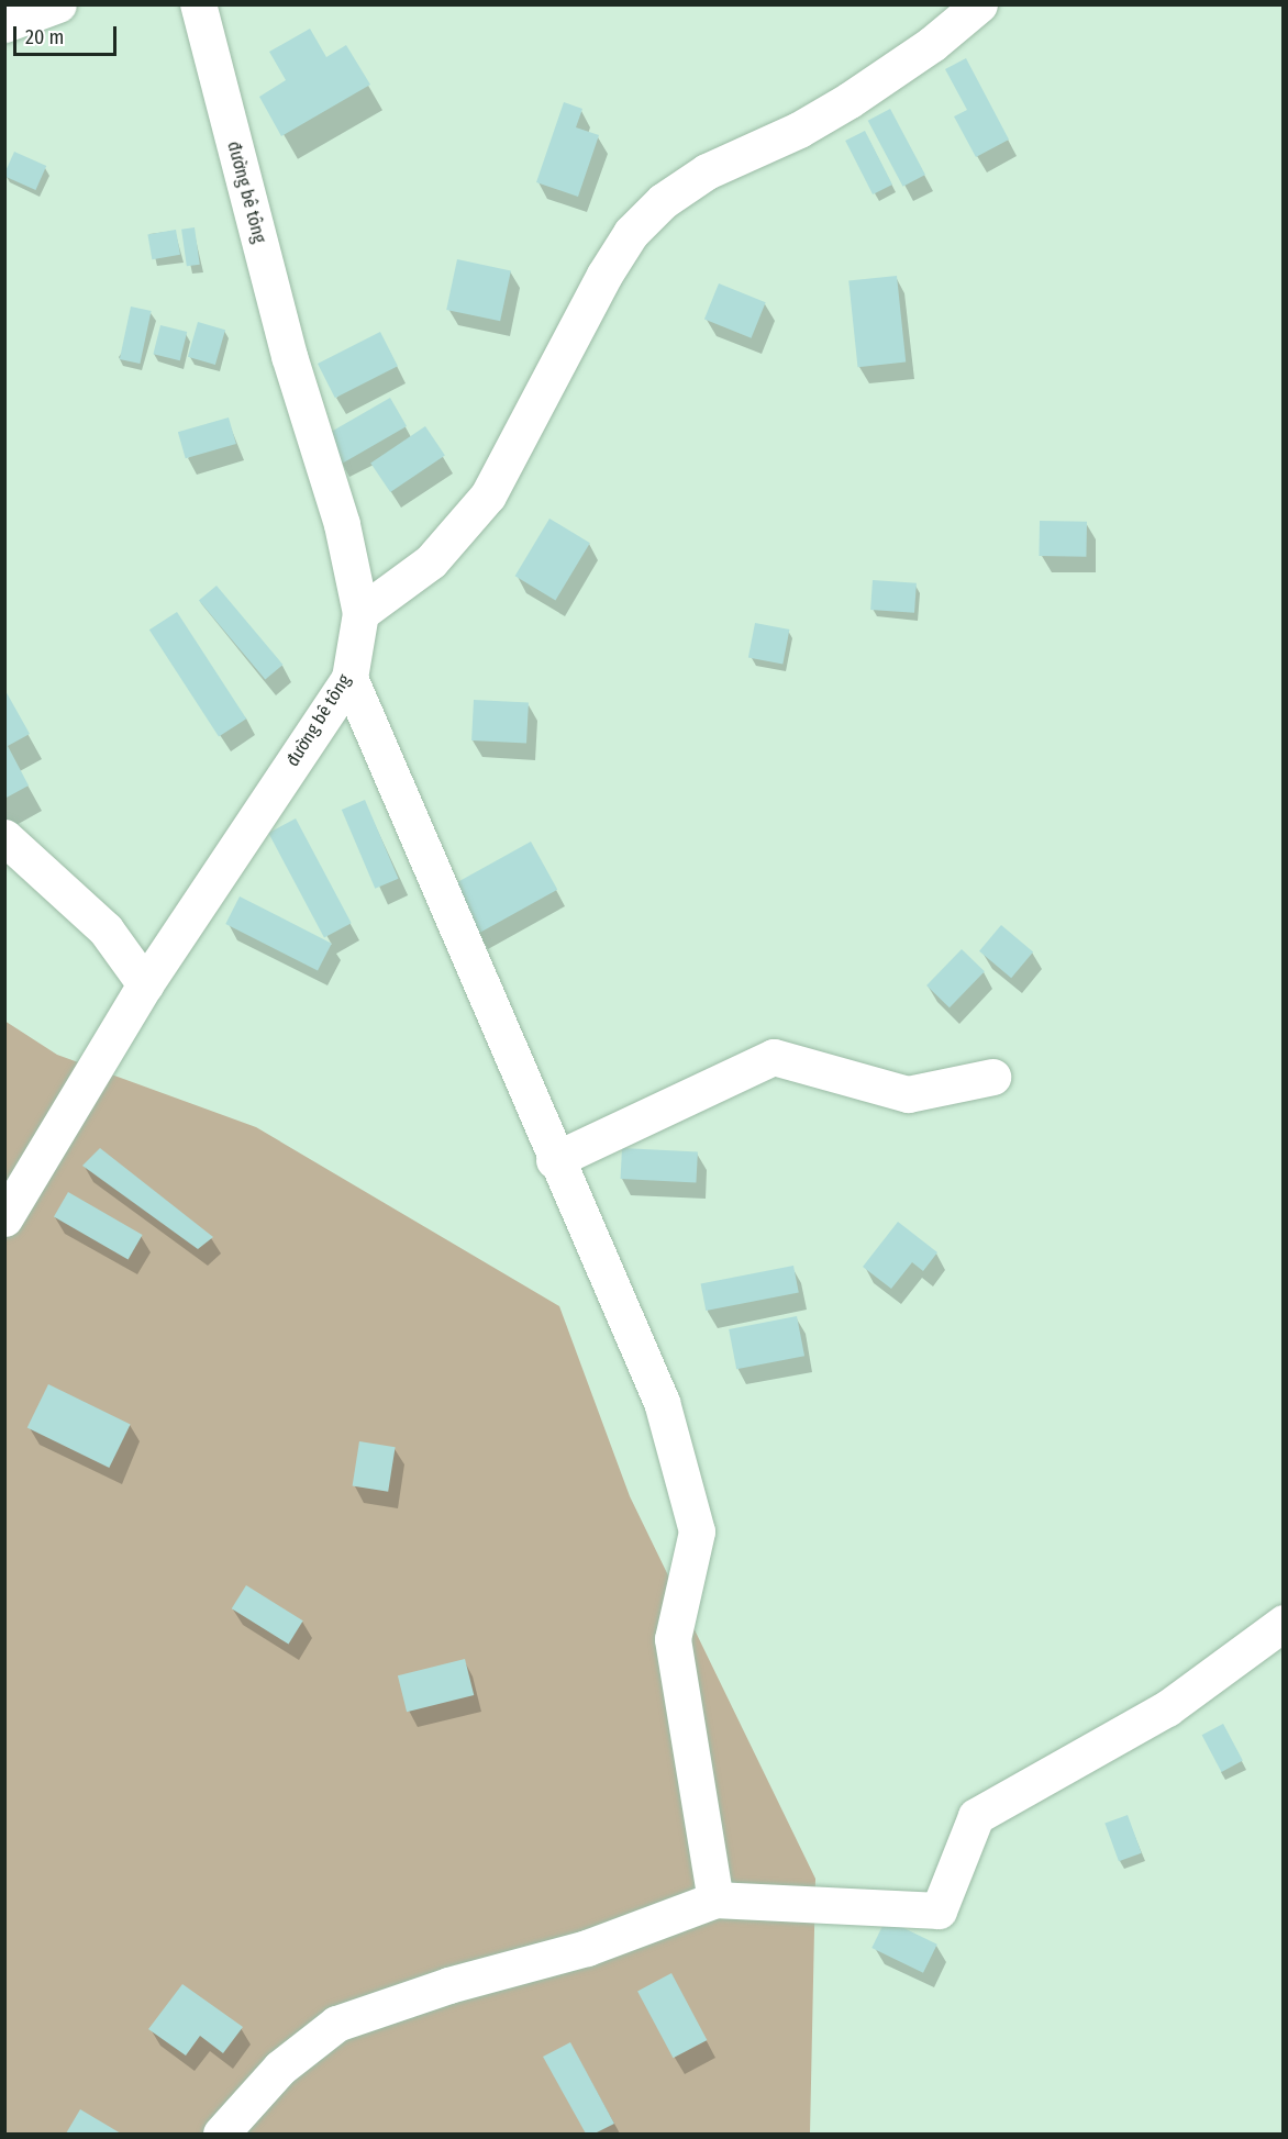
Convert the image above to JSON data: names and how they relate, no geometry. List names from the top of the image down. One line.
{"streets":{"street":["đường bê tông"]},"scale_bar":"20 m"}
